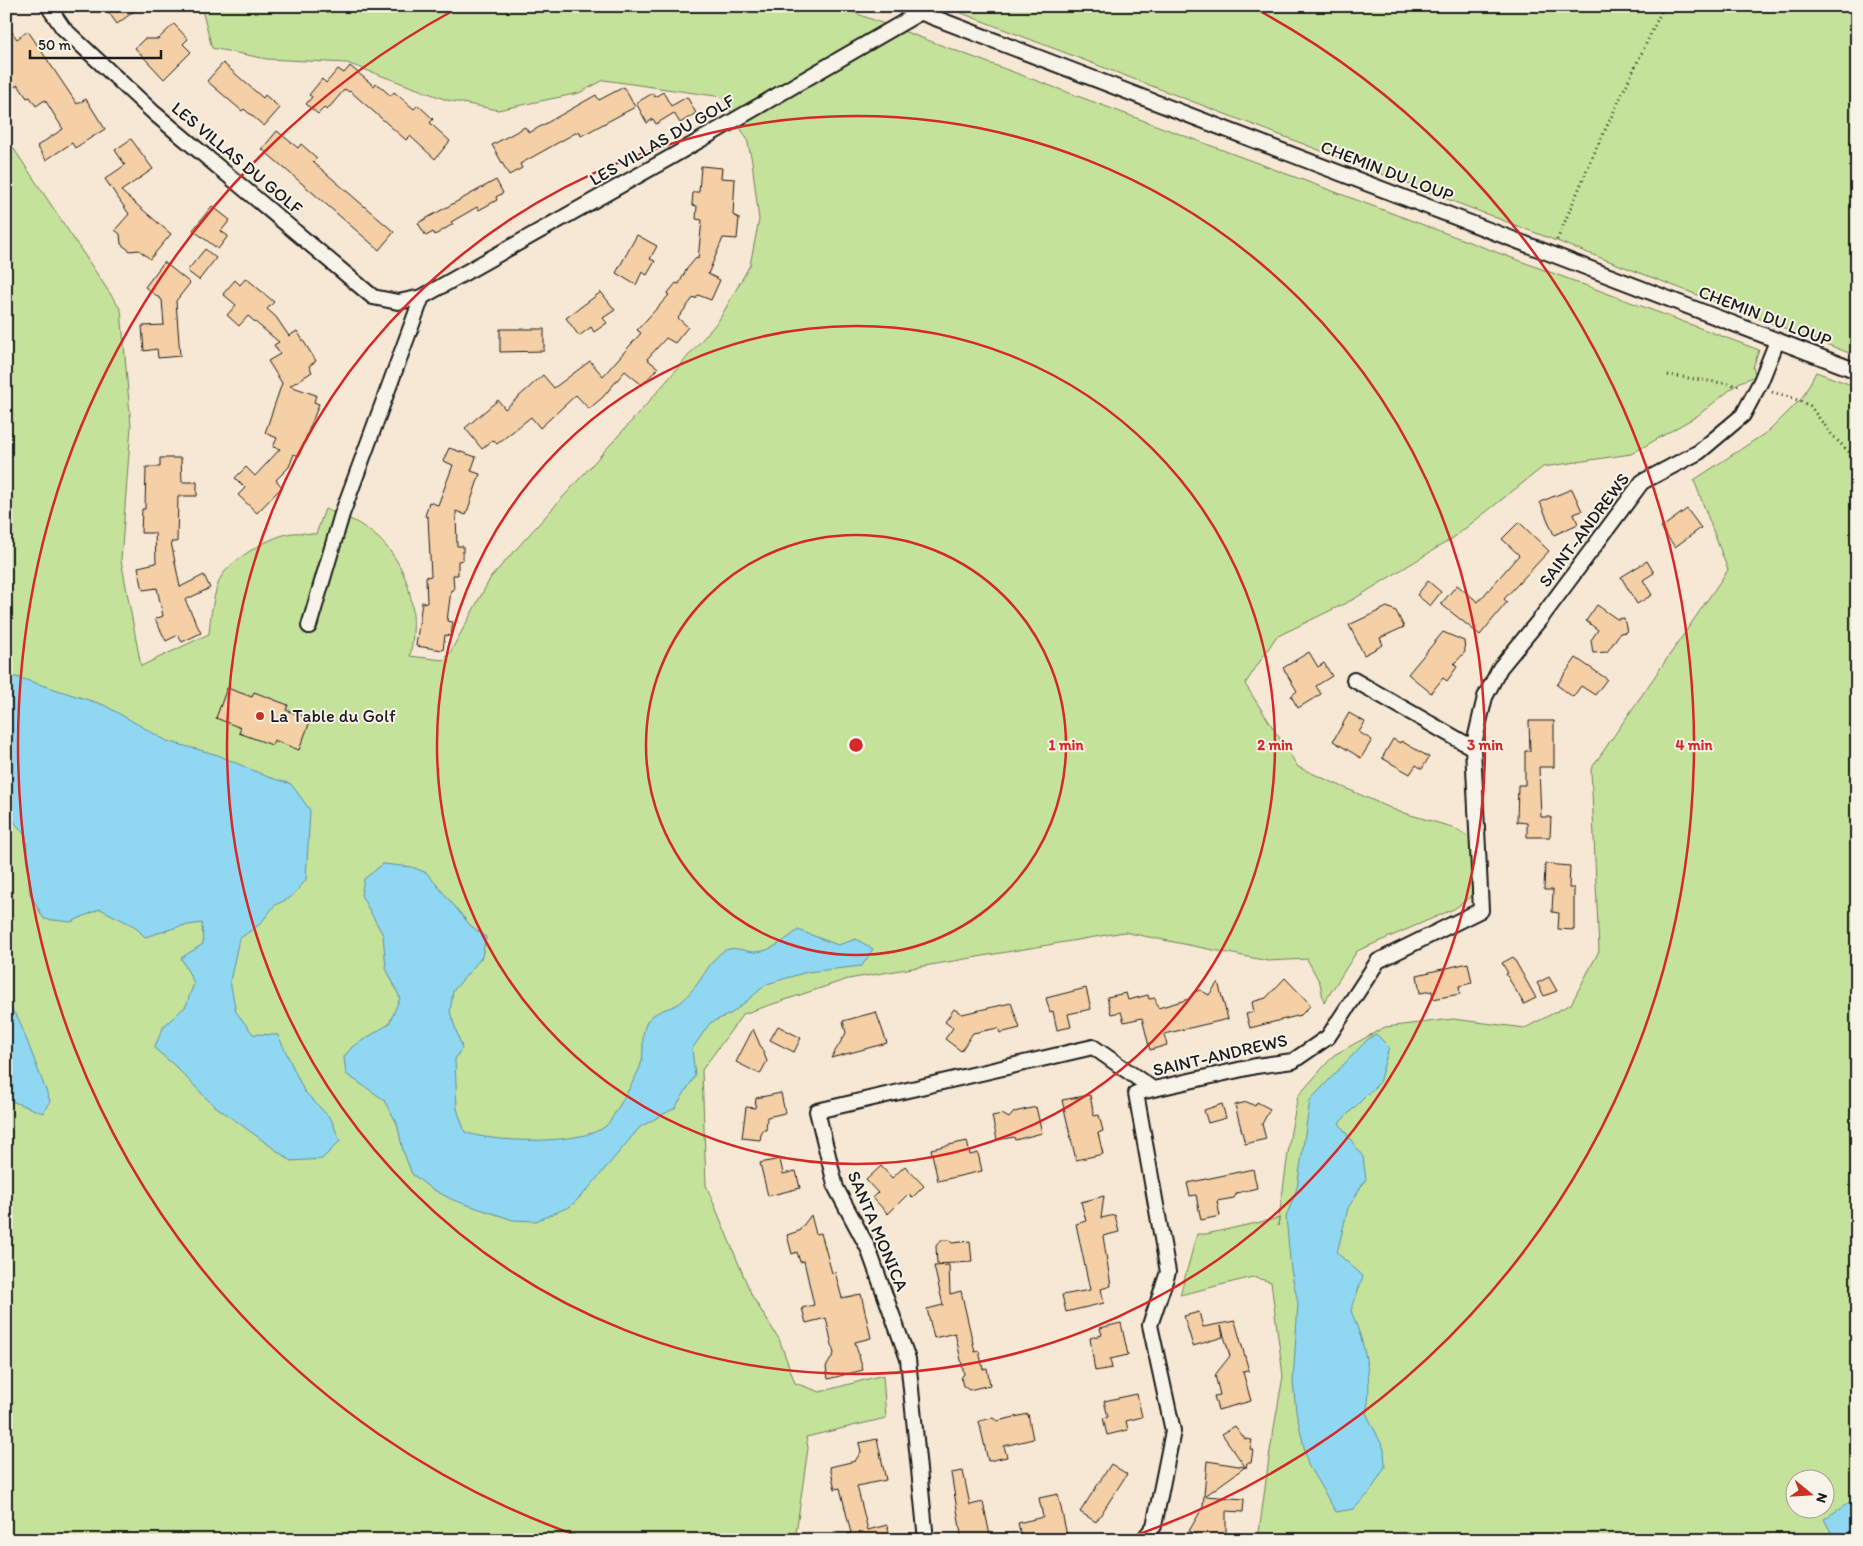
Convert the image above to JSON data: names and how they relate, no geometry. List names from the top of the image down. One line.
{"streets":{"street":["LES VILLAS DU GOLF","CHEMIN DU LOUP","SAINT-ANDREWS","SANTA MONICA"]},"crossings":[["LES VILLAS DU GOLF","CHEMIN DU LOUP"],["CHEMIN DU LOUP","SAINT-ANDREWS"],["SAINT-ANDREWS","SANTA MONICA"]],"places":["La Table du Golf"],"scale_bar":"50 m","north":"right","rings":["1 min","2 min","3 min","4 min"]}
